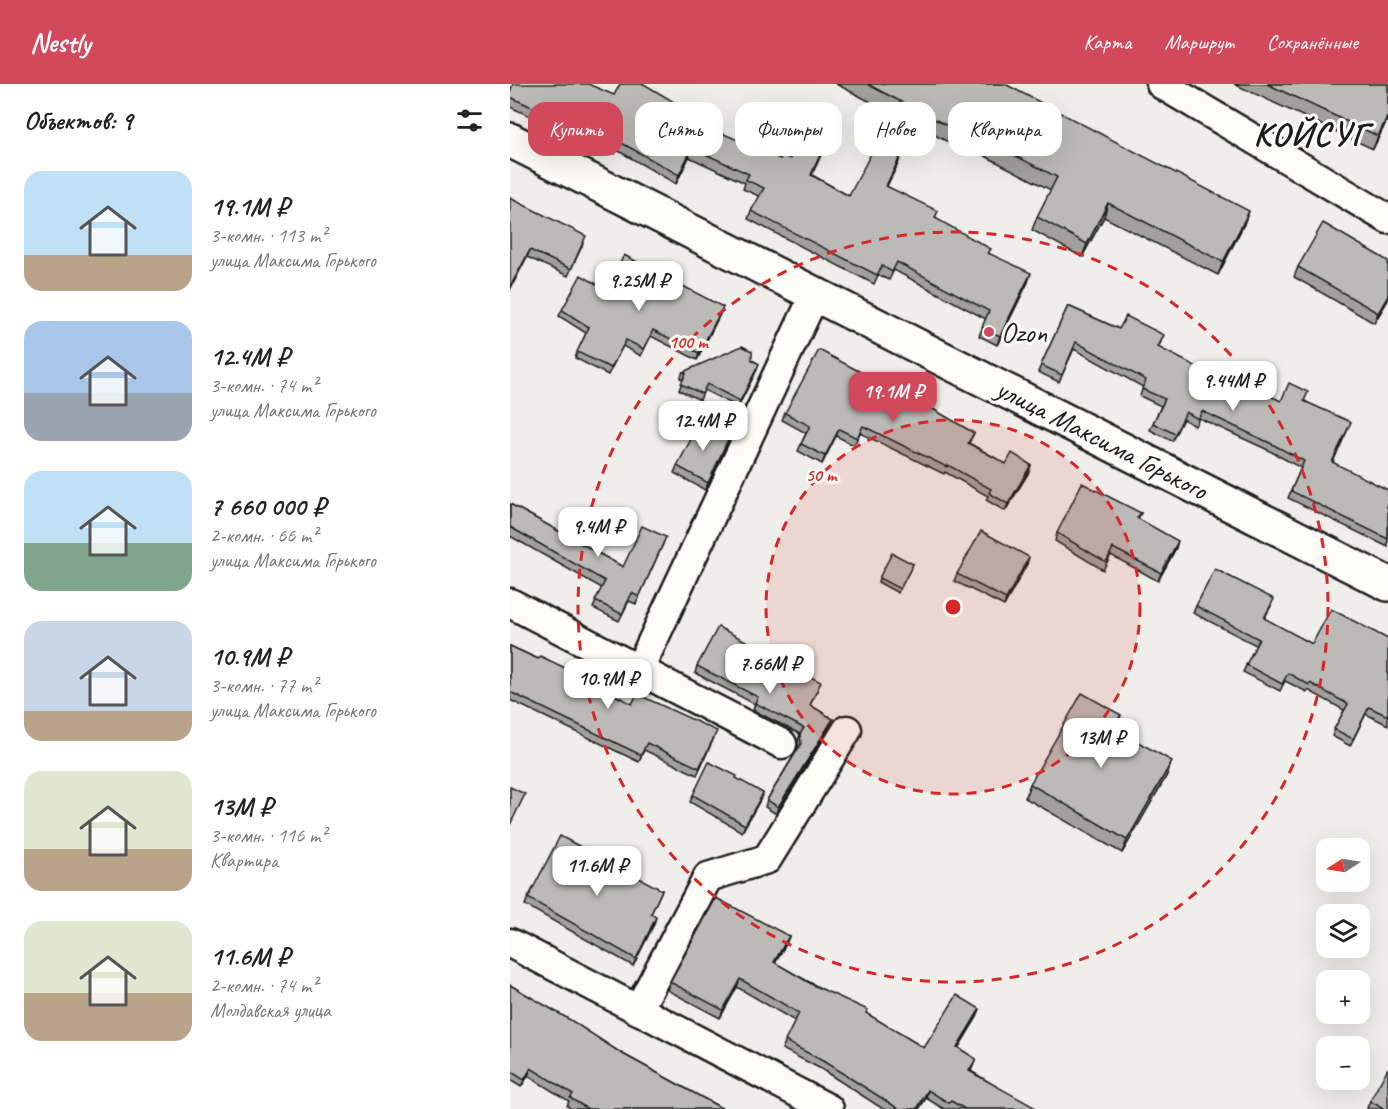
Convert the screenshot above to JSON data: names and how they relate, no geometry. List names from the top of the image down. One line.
{"streets":{"main road":["улица Максима Горького"]},"districts":["КОЙСУГ"],"places":["Ozon"],"north":"left","page":{"header":"Nestly","nav":["Карта","Маршрут","Сохранённые"],"heading":"Объектов: 9","chip":["Купить","Снять","Фильтры","Новое","Квартира"],"list":[{"name":"19.1M ₽","note":"3-комн. · 113 m² · улица Максима Горького"},{"name":"12.4M ₽","note":"3-комн. · 74 m² · улица Максима Горького"},{"name":"7 660 000 ₽","note":"2-комн. · 66 m² · улица Максима Горького"},{"name":"10.9M ₽","note":"3-комн. · 77 m² · улица Максима Горького"},{"name":"13M ₽","note":"3-комн. · 116 m² · Квартира"},{"name":"11.6M ₽","note":"2-комн. · 74 m² · Молдавская улица"}],"price":["9.25M ₽","9.44M ₽","19.1M ₽","12.4M ₽","9.4M ₽","7.66M ₽","10.9M ₽","13M ₽","11.6M ₽"],"map_buttons":["+","−"]},"rings":["100 m","50 m"]}
